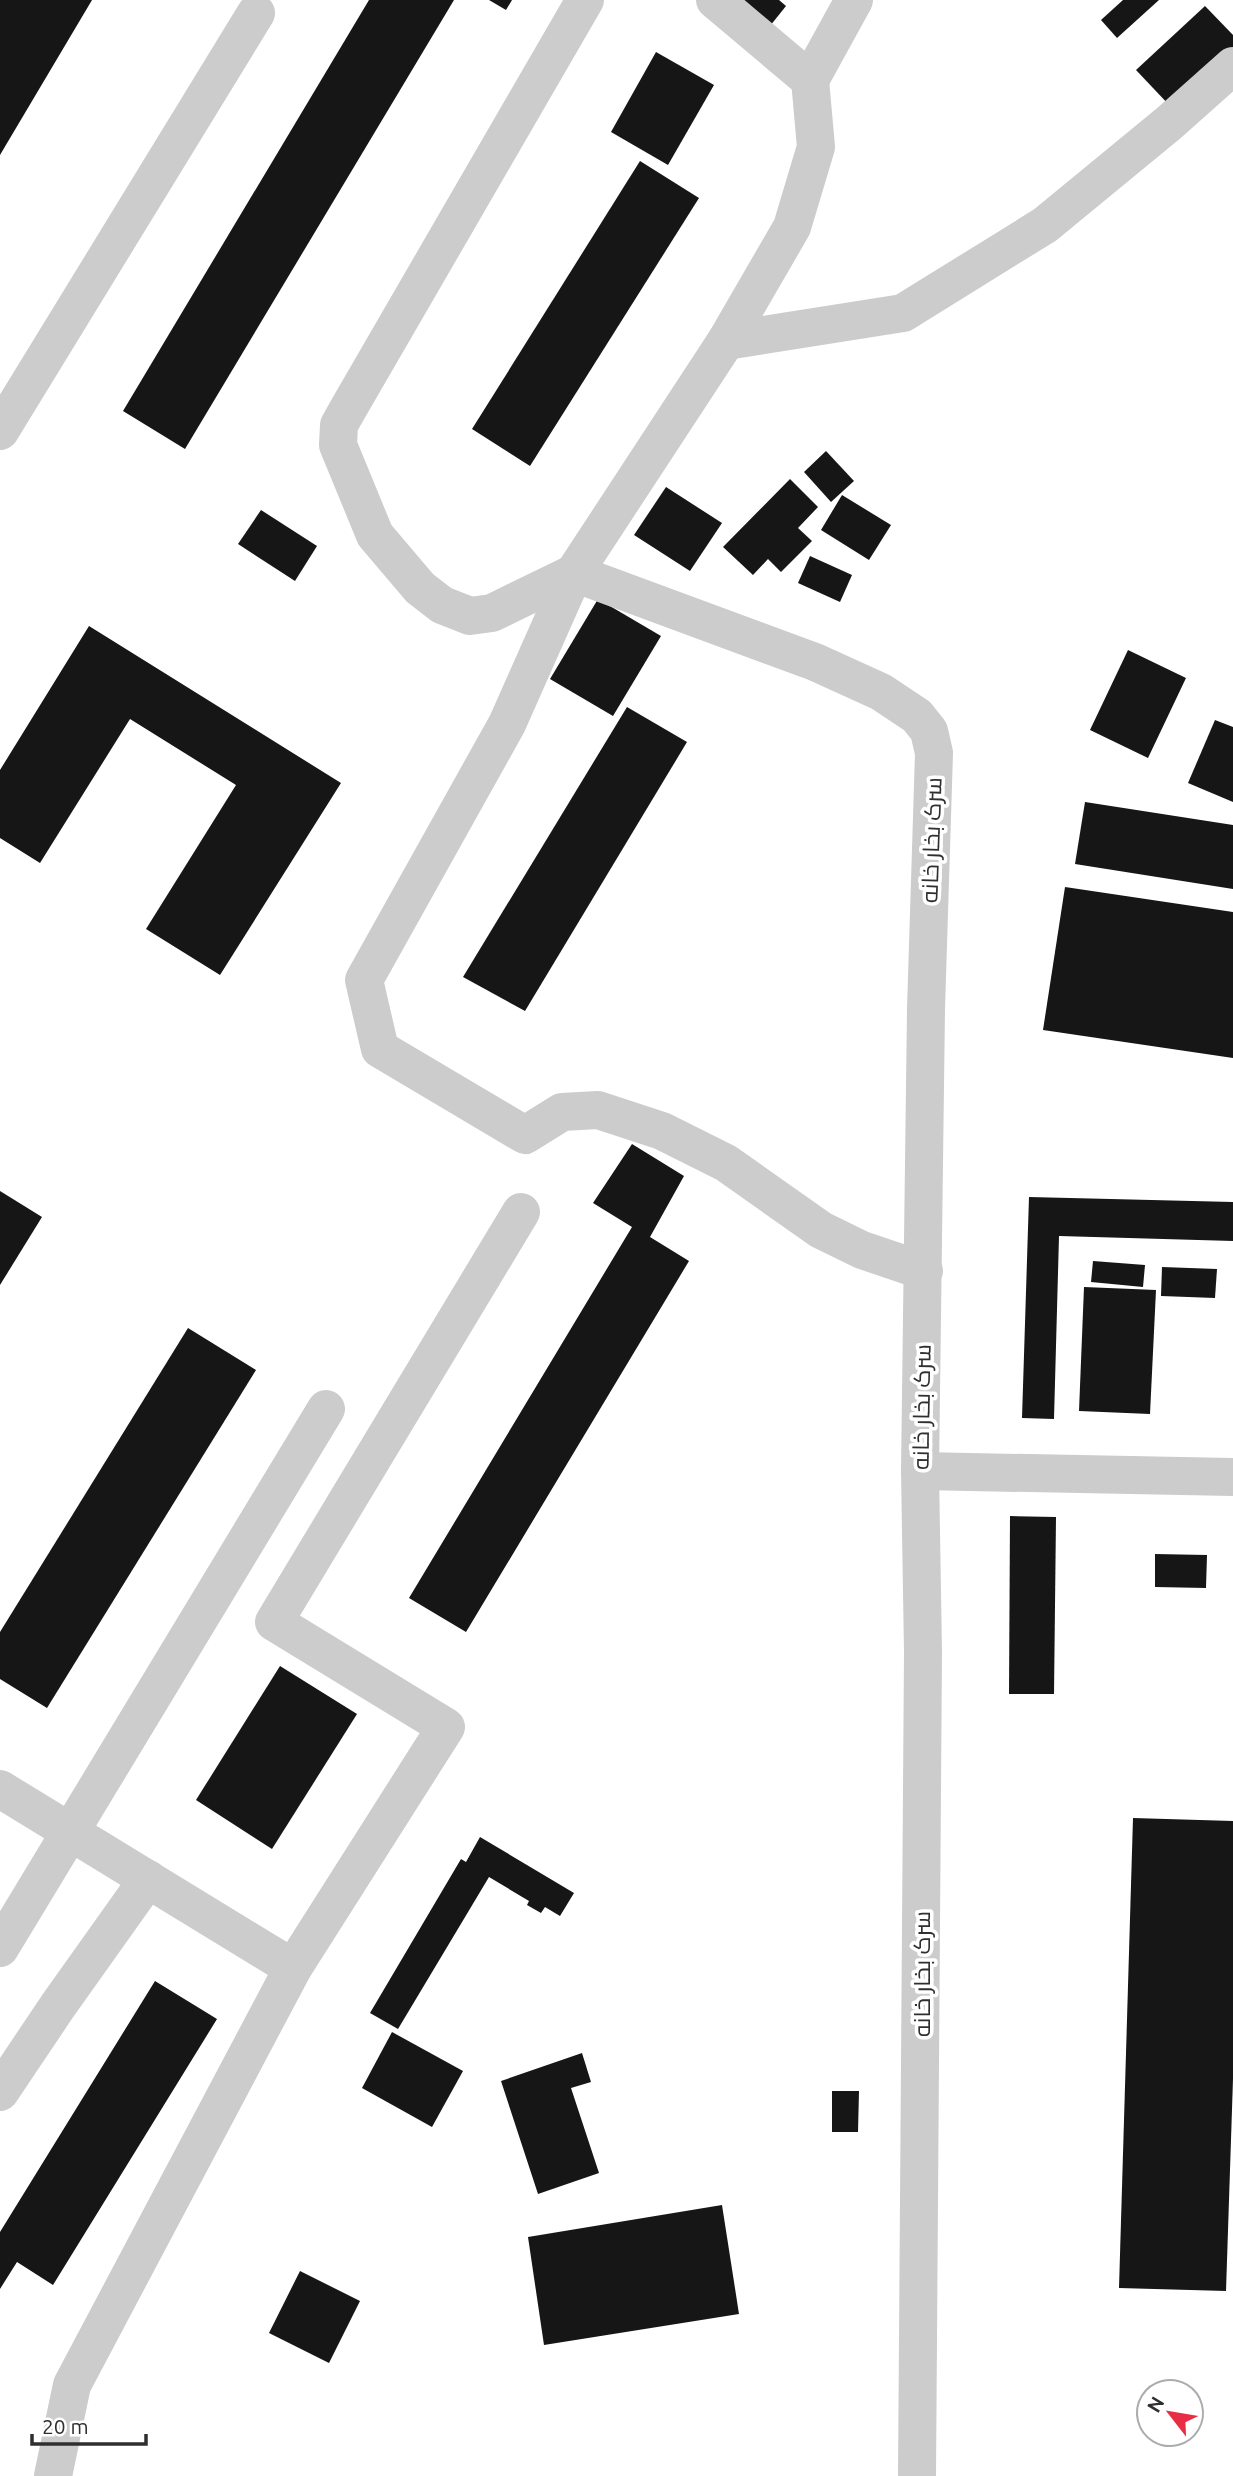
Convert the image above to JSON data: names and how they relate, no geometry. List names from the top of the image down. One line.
{"streets":{"street":["سرک بخار خانه"]},"scale_bar":"20 m","north":"top left"}
